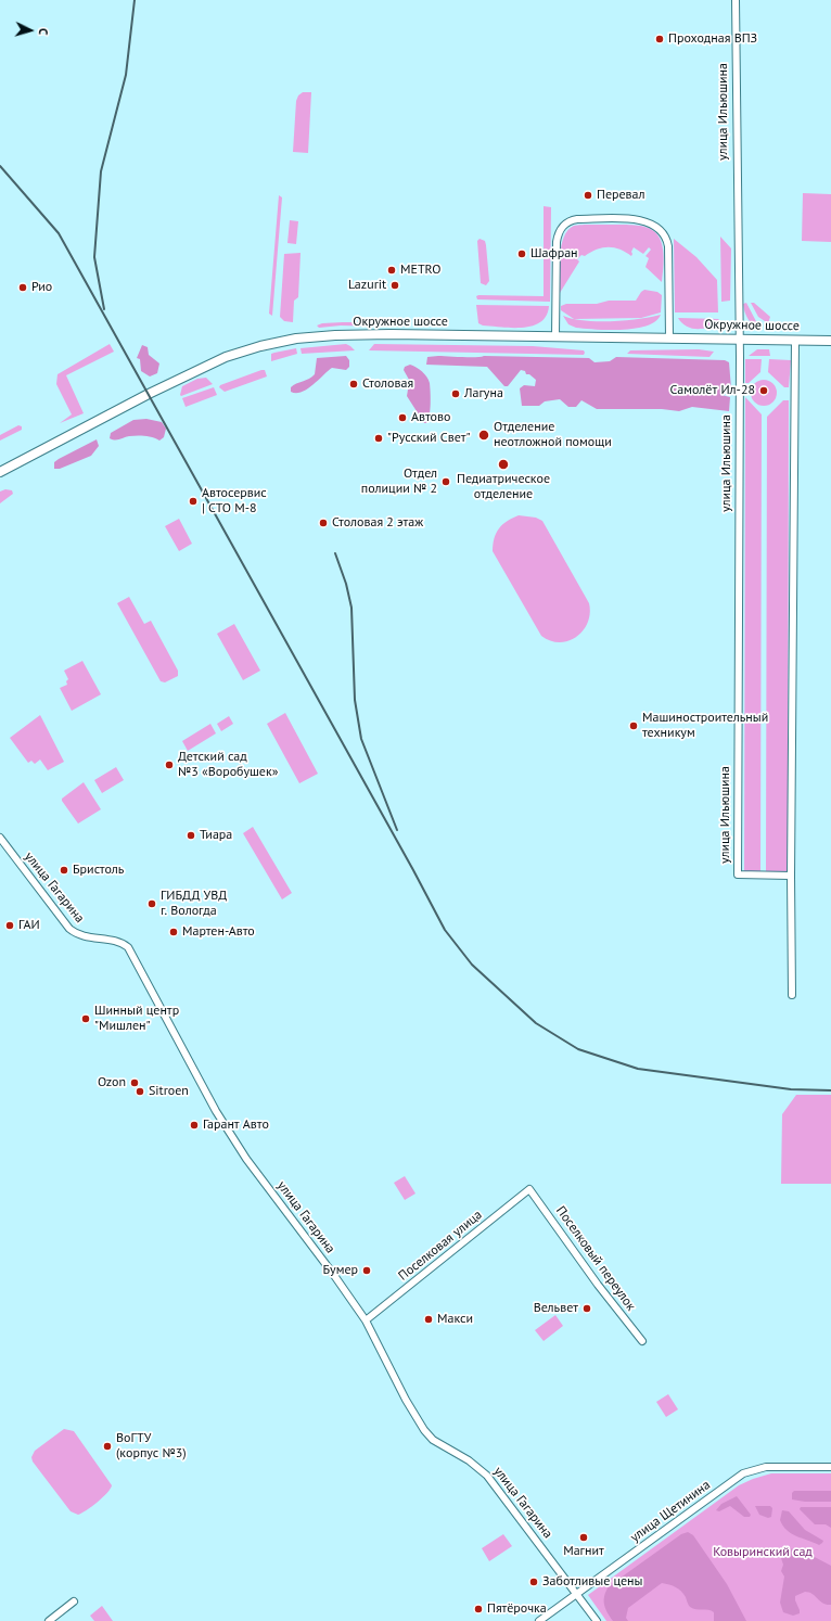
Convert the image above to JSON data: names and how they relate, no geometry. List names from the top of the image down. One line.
{"streets":{"main road":["Окружное шоссе"],"street":["улица Ильюшина","улица Гагарина","Поселковая улица","Поселковый переулок","улица Щетинина"]},"crossings":[["улица Ильюшина","Окружное шоссе"],["улица Гагарина","Поселковая улица"],["улица Гагарина","улица Щетинина"],["Поселковая улица","Поселковый переулок"]],"parks":["Ковыринский сад"],"places":["Проходная ВПЗ","Перевал","Шафран","METRO","Lazurit","Рио","Столовая","Самолёт Ил-28","Лагуна","Автово","Отделение неотложной помощи","\"Русский Свет\"","Педиатрическое отделение","Отдел полиции № 2","Автосервис | СТО М-8","Столовая 2 этаж","Машиностроительный техникум","Детский сад №3 «Воробушек»","Тиара","Бристоль","ГИБДД УВД г. Вологда","ГАИ","Мартен-Авто","Шинный центр \"Мишлен\"","Ozon","Sitroen","Гарант Авто","Бумер","Вельвет","Макси","ВоГТУ (корпус №3)","Магнит","Заботливые цены","Пятёрочка"],"north":"right"}
